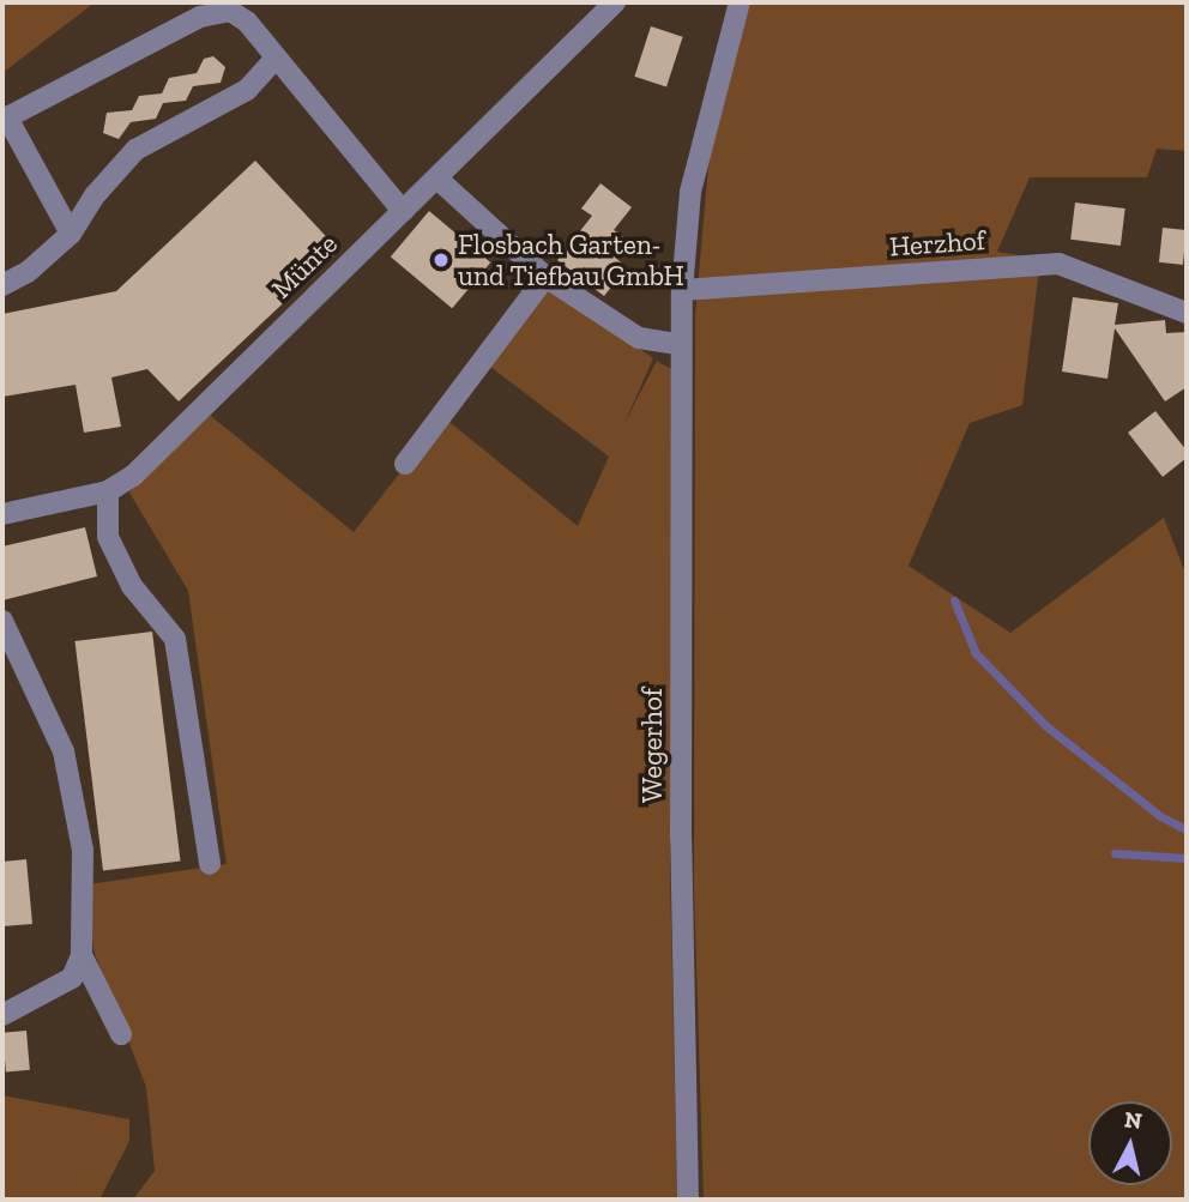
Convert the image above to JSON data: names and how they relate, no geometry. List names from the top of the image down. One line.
{"streets":{"street":["Herzhof","Münte","Wegerhof"]},"crossings":[["Herzhof","Wegerhof"]],"places":["Flosbach Garten- und Tiefbau GmbH"],"north":"top"}
